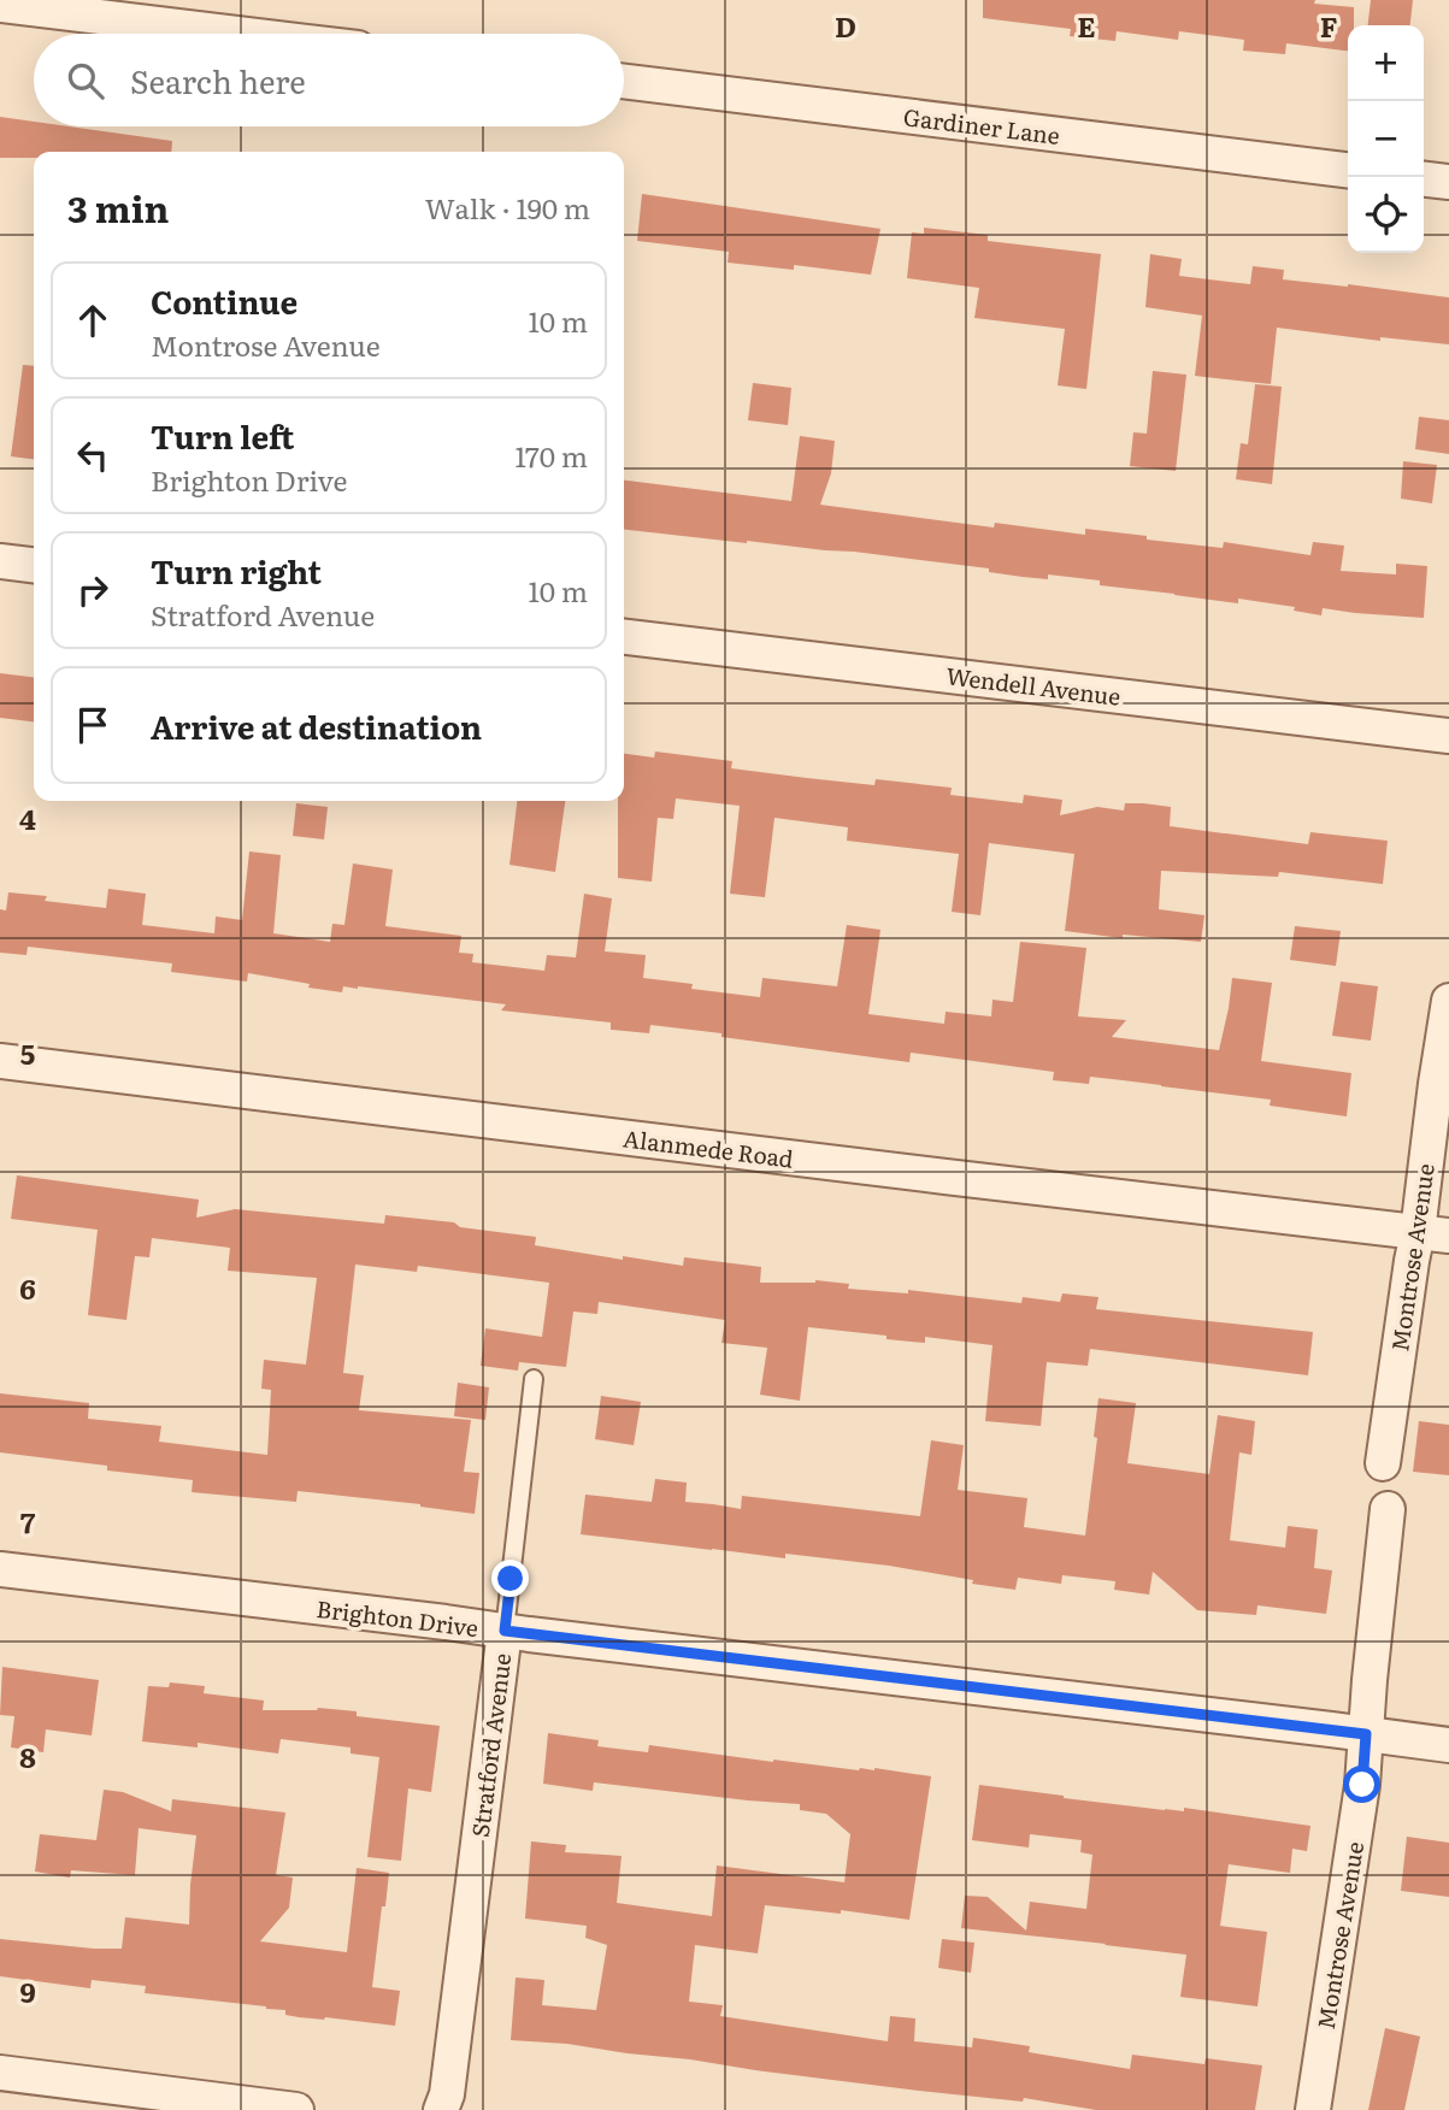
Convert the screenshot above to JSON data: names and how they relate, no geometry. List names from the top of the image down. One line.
{"streets":{"street":["Gardiner Lane","Wendell Avenue","Alanmede Road","Montrose Avenue","Brighton Drive","Stratford Avenue"]},"crossings":[["Alanmede Road","Montrose Avenue"],["Montrose Avenue","Brighton Drive"],["Brighton Drive","Stratford Avenue"]],"page":{"map_buttons":["+","−"],"search":"Search here","heading":["3 min","Walk · 190 m"],"list":[["Continue","Montrose Avenue","10 m"],["Turn left","Brighton Drive","170 m"],["Turn right","Stratford Avenue","10 m"],"Arrive at destination"]},"grid":{"columns":["D","E","F"],"rows":["4","5","6","7","8","9"]}}
